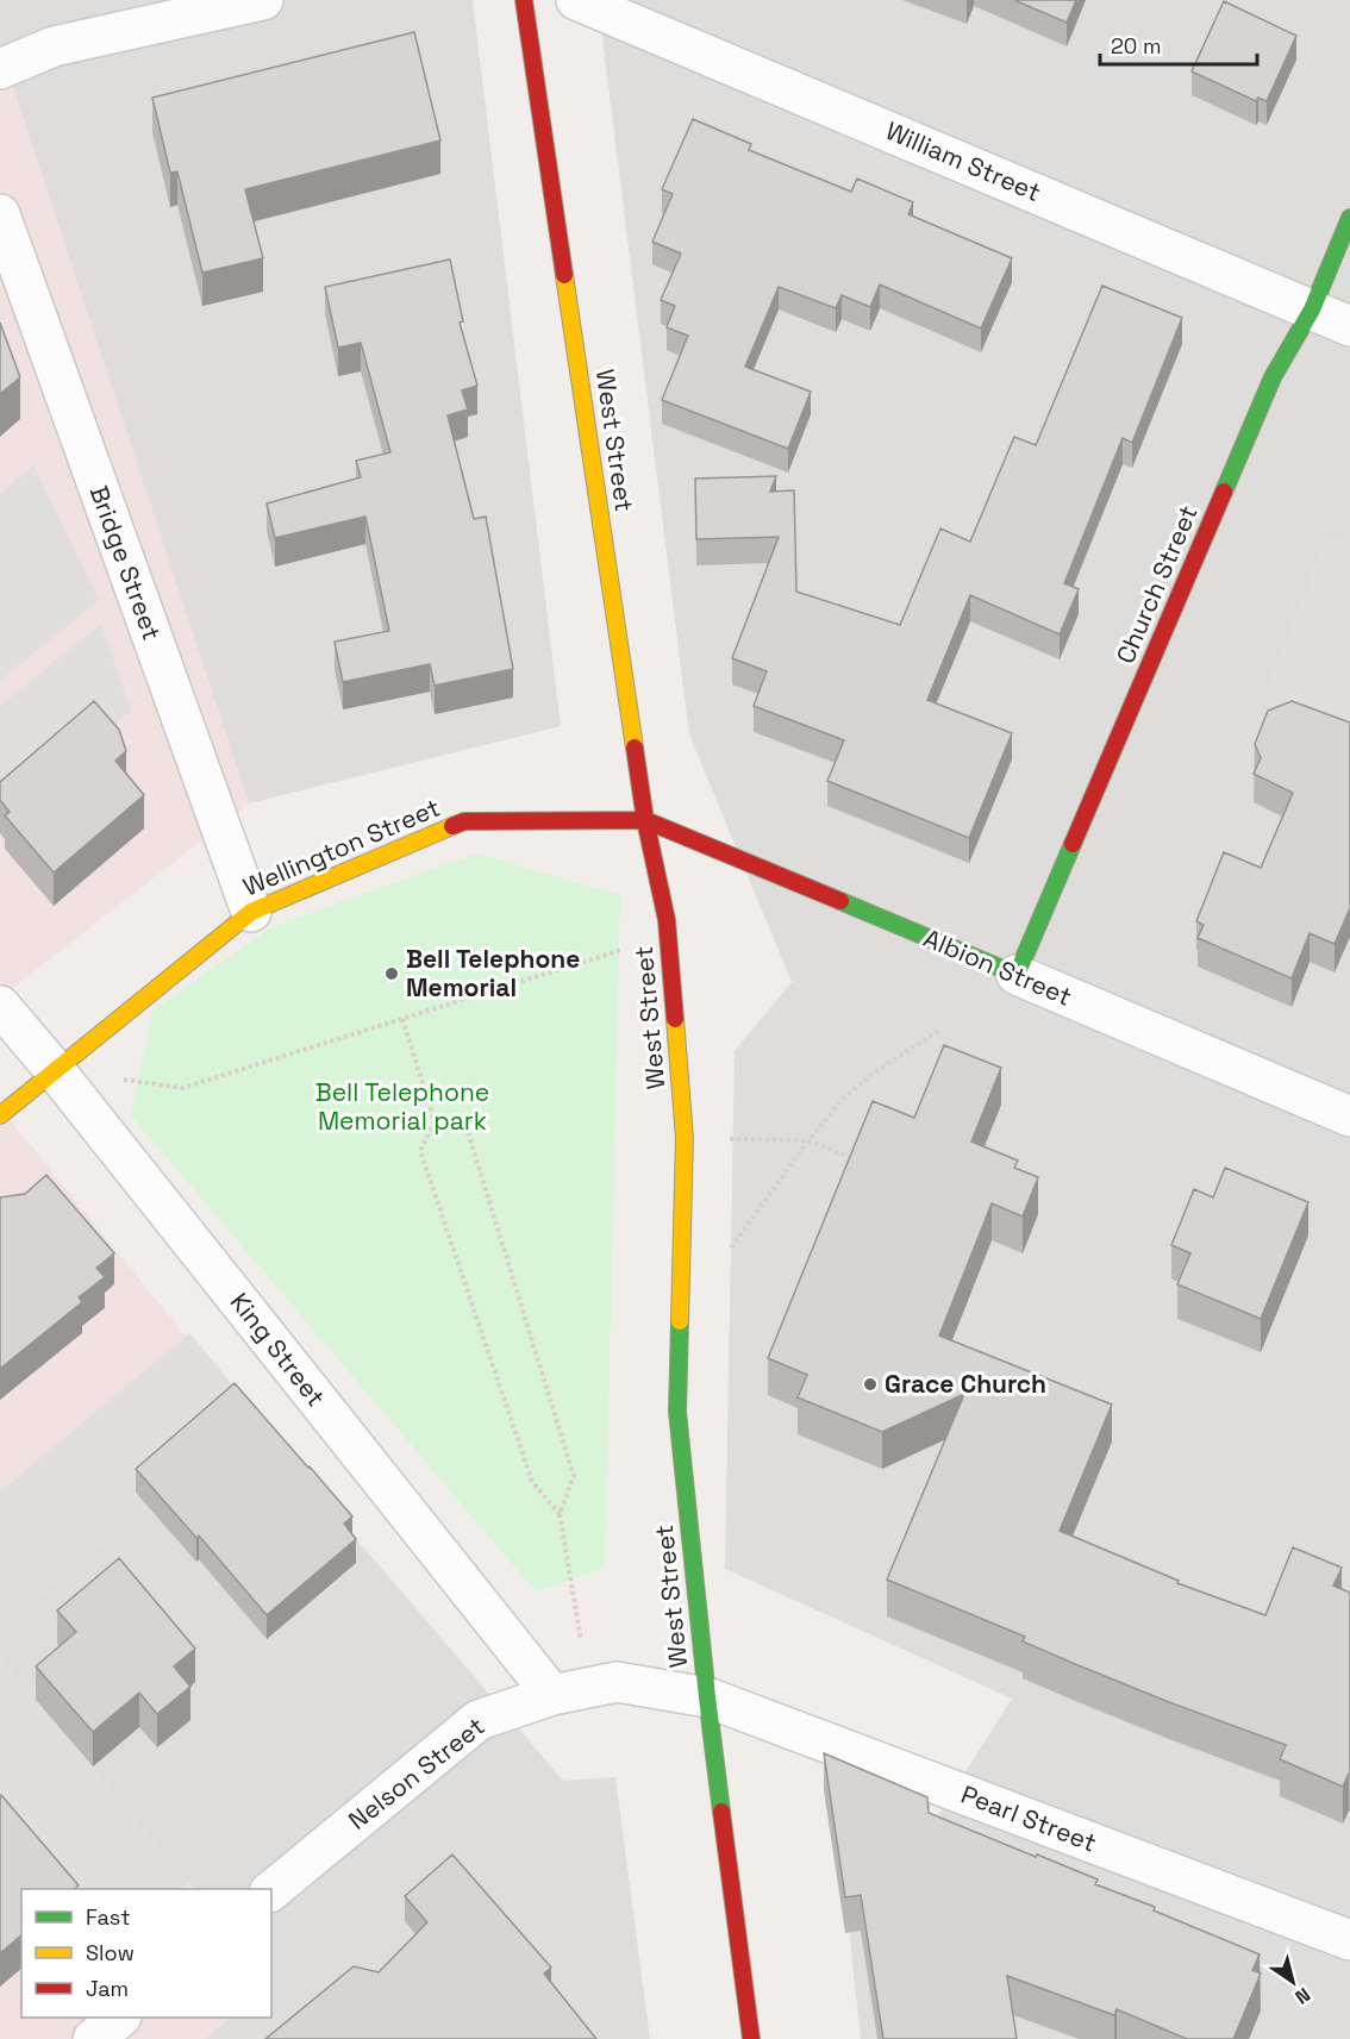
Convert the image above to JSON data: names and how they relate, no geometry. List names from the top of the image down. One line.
{"streets":{"main road":["West Street","Church Street","Wellington Street","Albion Street"],"street":["William Street","Bridge Street","King Street","Nelson Street","Pearl Street"]},"crossings":[["William Street","Church Street"],["West Street","Wellington Street"],["West Street","Albion Street"],["West Street","Nelson Street"],["West Street","Pearl Street"],["Bridge Street","Wellington Street"],["Church Street","Albion Street"],["Wellington Street","Albion Street"],["Wellington Street","King Street"],["King Street","Nelson Street"],["Nelson Street","Pearl Street"]],"parks":["Bell Telephone Memorial park"],"places":["Bell Telephone Memorial","Grace Church"],"legend":["Fast","Slow","Jam"],"scale_bar":"20 m","north":"bottom right"}
